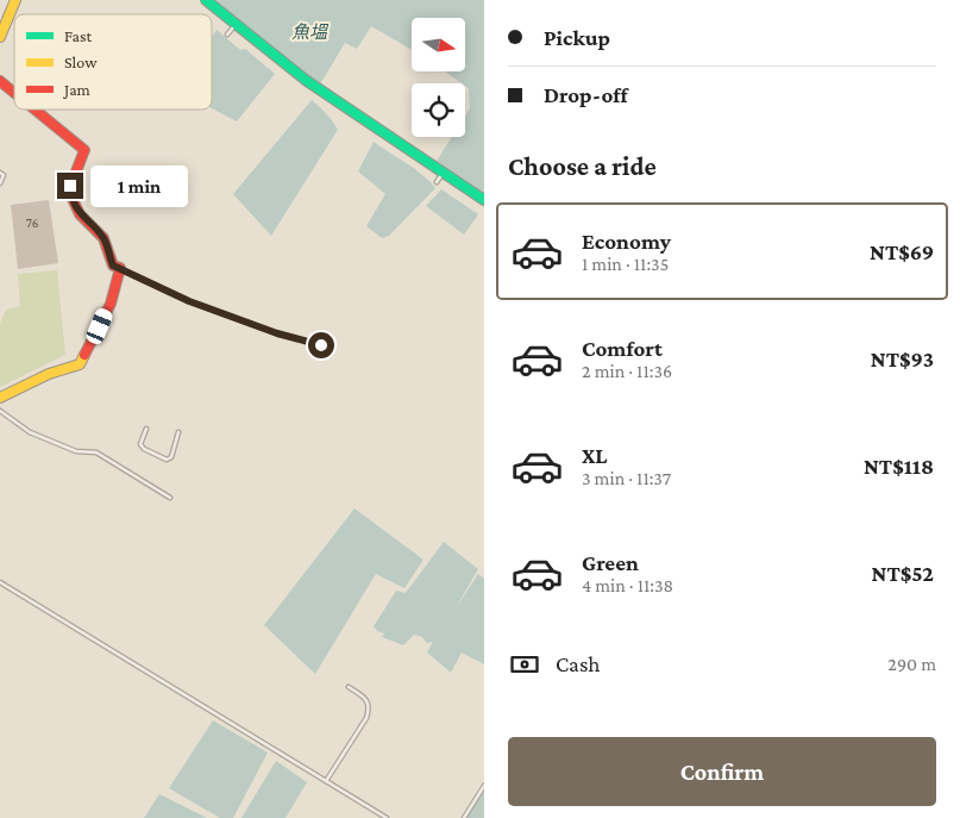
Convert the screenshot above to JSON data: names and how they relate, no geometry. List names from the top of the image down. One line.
{"water":["魚塭"],"house_numbers":["76"],"legend":["Fast","Slow","Jam"],"north":"right","page":{"banner":["Pickup","Drop-off"],"heading":"Choose a ride","bubble":"1 min","list":[{"name":"Economy","note":"1 min · 11:35","value":"NT$69"},{"name":"Comfort","note":"2 min · 11:36","value":"NT$93"},{"name":"XL","note":"3 min · 11:37","value":"NT$118"},{"name":"Green","note":"4 min · 11:38","value":"NT$52"}],"pay":["Cash","290 m"],"buttons":"Confirm"}}
